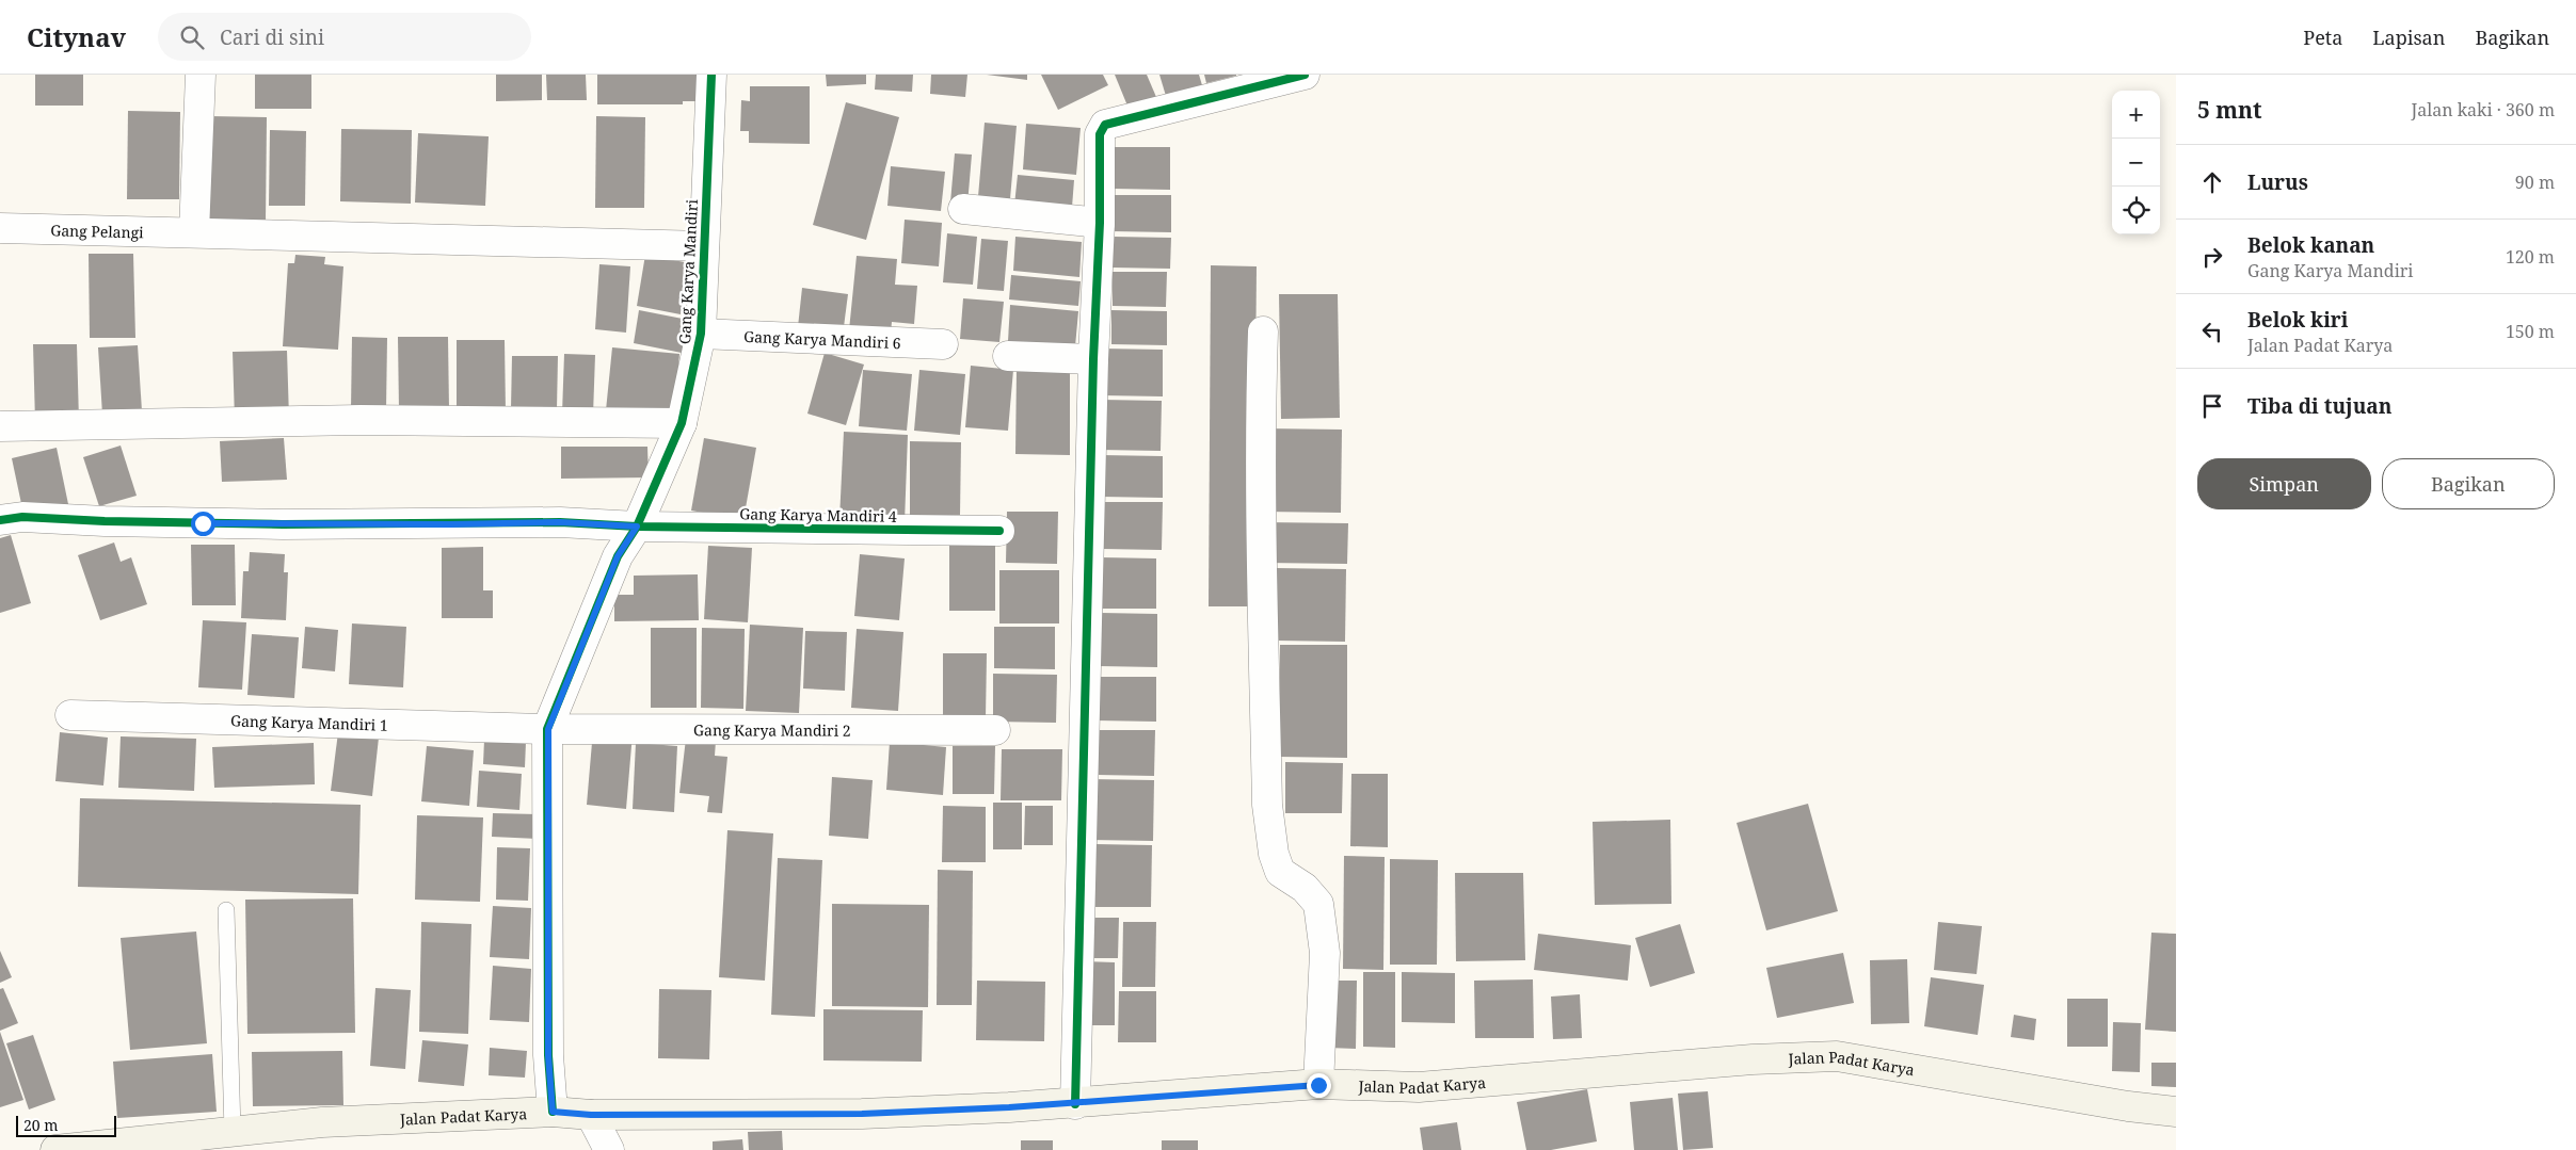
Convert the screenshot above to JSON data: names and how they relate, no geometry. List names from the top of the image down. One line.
{"streets":{"main road":["Jalan Padat Karya"],"street":["Gang Pelangi","Gang Karya Mandiri","Gang Karya Mandiri 6","Gang Karya Mandiri 4","Gang Karya Mandiri 1","Gang Karya Mandiri 2"]},"crossings":[["Gang Pelangi","Gang Karya Mandiri"],["Gang Karya Mandiri","Gang Karya Mandiri 6"],["Gang Karya Mandiri","Gang Karya Mandiri 4"],["Gang Karya Mandiri","Gang Karya Mandiri 1"],["Gang Karya Mandiri","Gang Karya Mandiri 2"],["Gang Karya Mandiri","Jalan Padat Karya"],["Gang Karya Mandiri 1","Gang Karya Mandiri 2"]],"scale_bar":"20 m","page":{"header":"Citynav","search":"Cari di sini","nav":["Peta","Lapisan","Bagikan"],"heading":["5 mnt","Jalan kaki · 360 m"],"map_buttons":["+","−"],"list":[["Lurus","90 m"],["Belok kanan","Gang Karya Mandiri","120 m"],["Belok kiri","Jalan Padat Karya","150 m"],"Tiba di tujuan"],"buttons":["Simpan","Bagikan"],"scale":"20 m"}}
